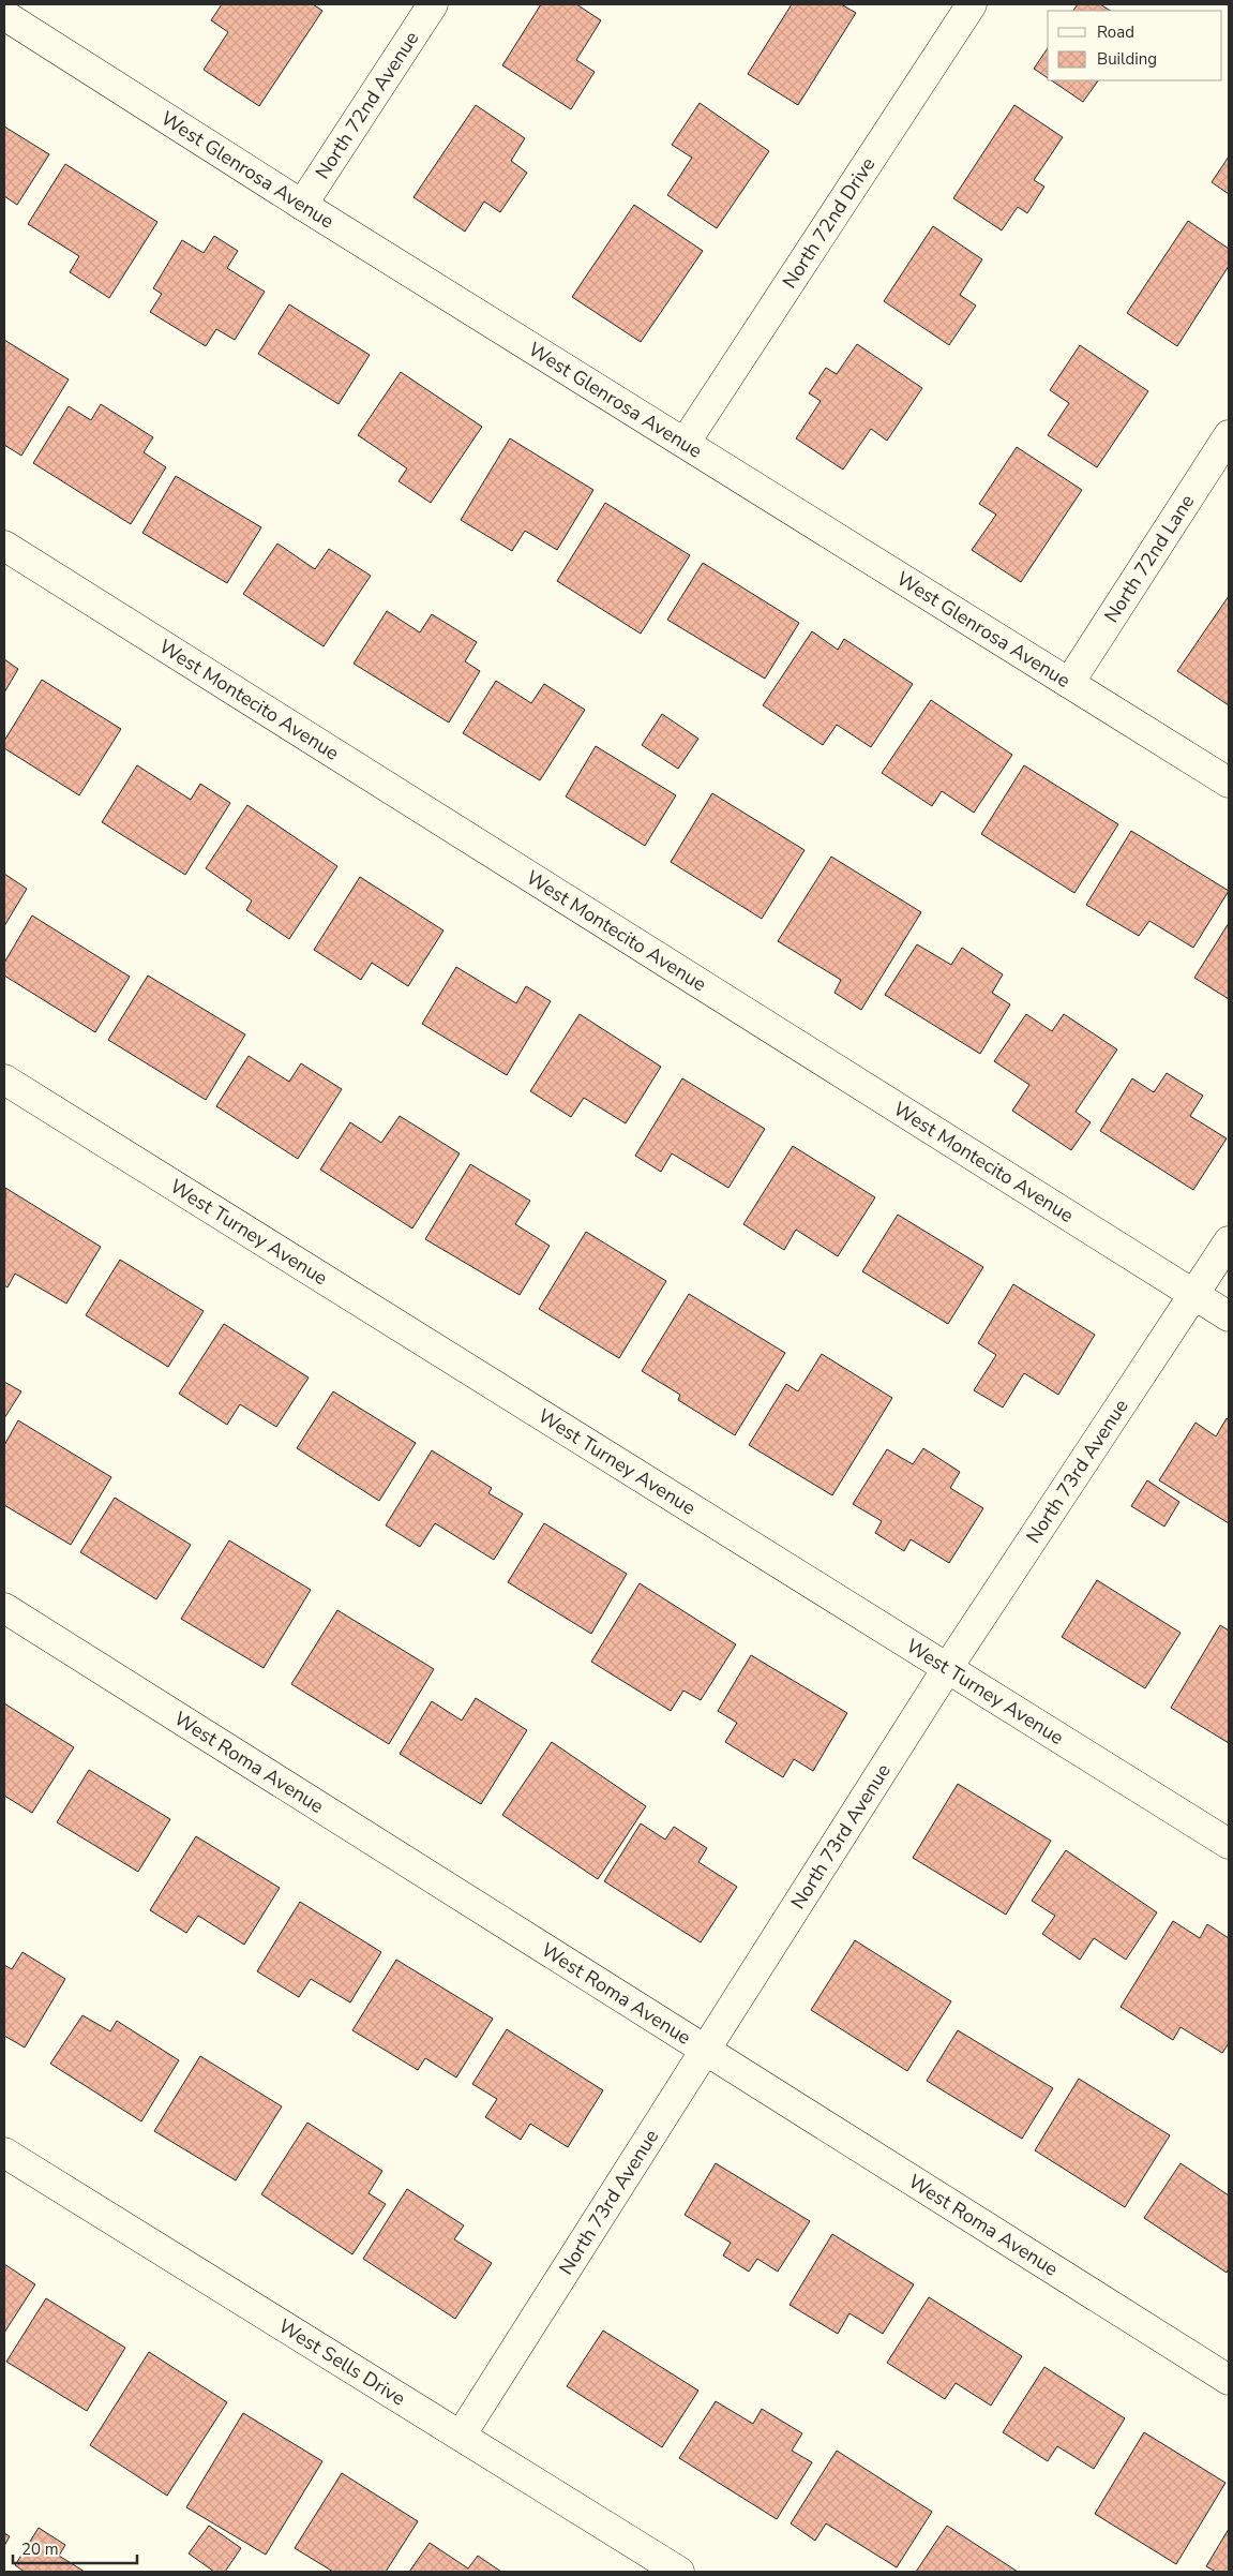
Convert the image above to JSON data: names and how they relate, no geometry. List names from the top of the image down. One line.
{"streets":{"street":["North 72nd Avenue","West Glenrosa Avenue","North 72nd Drive","North 72nd Lane","West Montecito Avenue","West Turney Avenue","North 73rd Avenue","West Roma Avenue","West Sells Drive"]},"crossings":[["North 72nd Avenue","West Glenrosa Avenue"],["West Glenrosa Avenue","North 72nd Drive"],["West Glenrosa Avenue","North 72nd Lane"],["West Montecito Avenue","North 73rd Avenue"],["West Turney Avenue","North 73rd Avenue"],["North 73rd Avenue","West Roma Avenue"],["North 73rd Avenue","West Sells Drive"]],"legend":["Road","Building"],"scale_bar":"20 m"}
